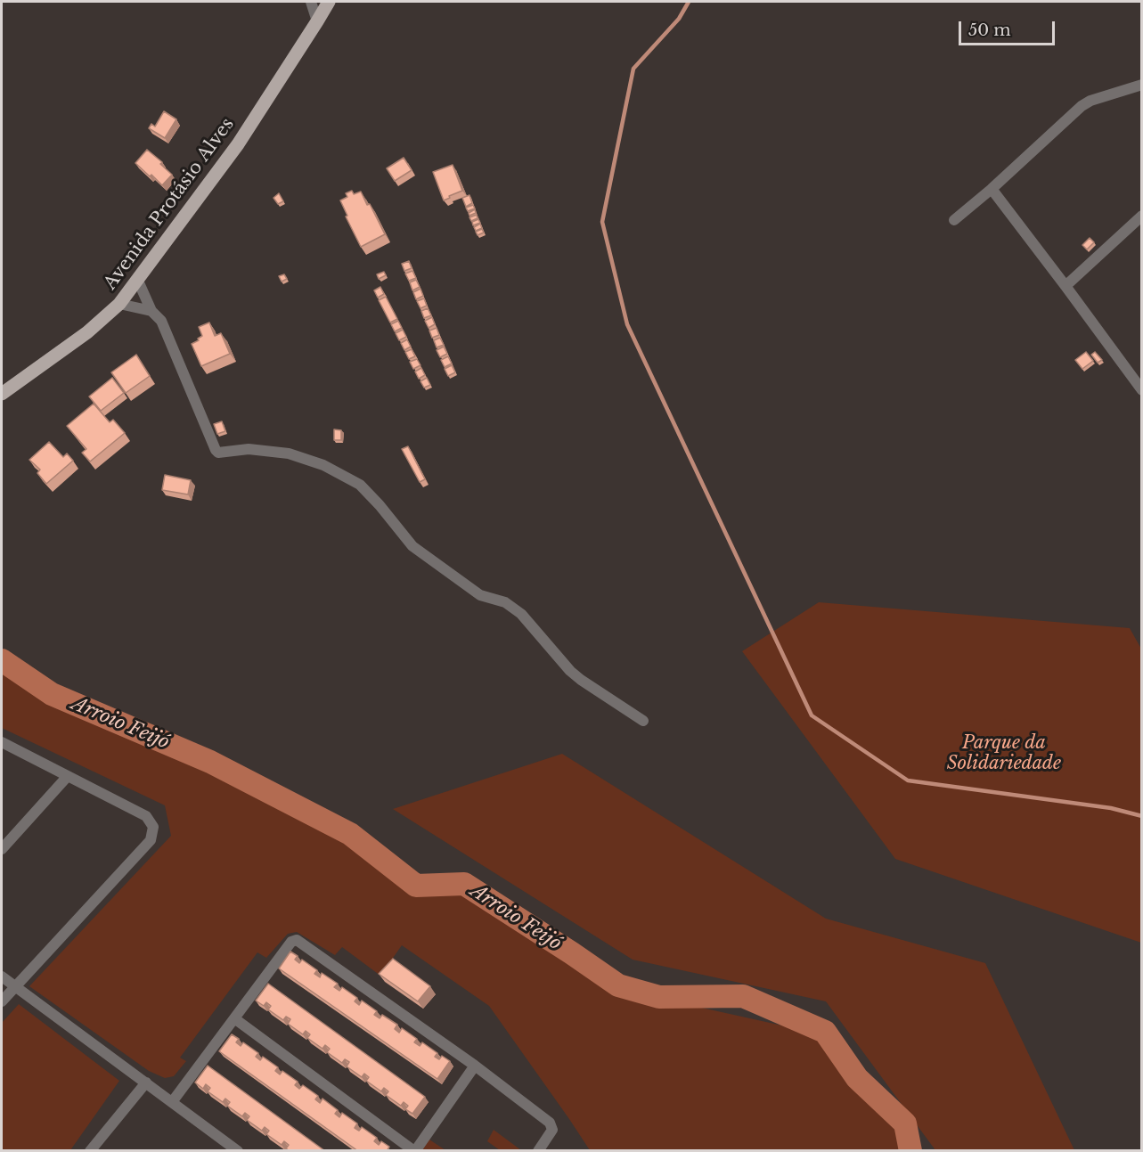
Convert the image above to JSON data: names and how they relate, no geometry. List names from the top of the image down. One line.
{"streets":{"main road":["Avenida Protásio Alves"]},"water":["Arroio Feijó"],"parks":["Parque da Solidariedade"],"scale_bar":"50 m"}
